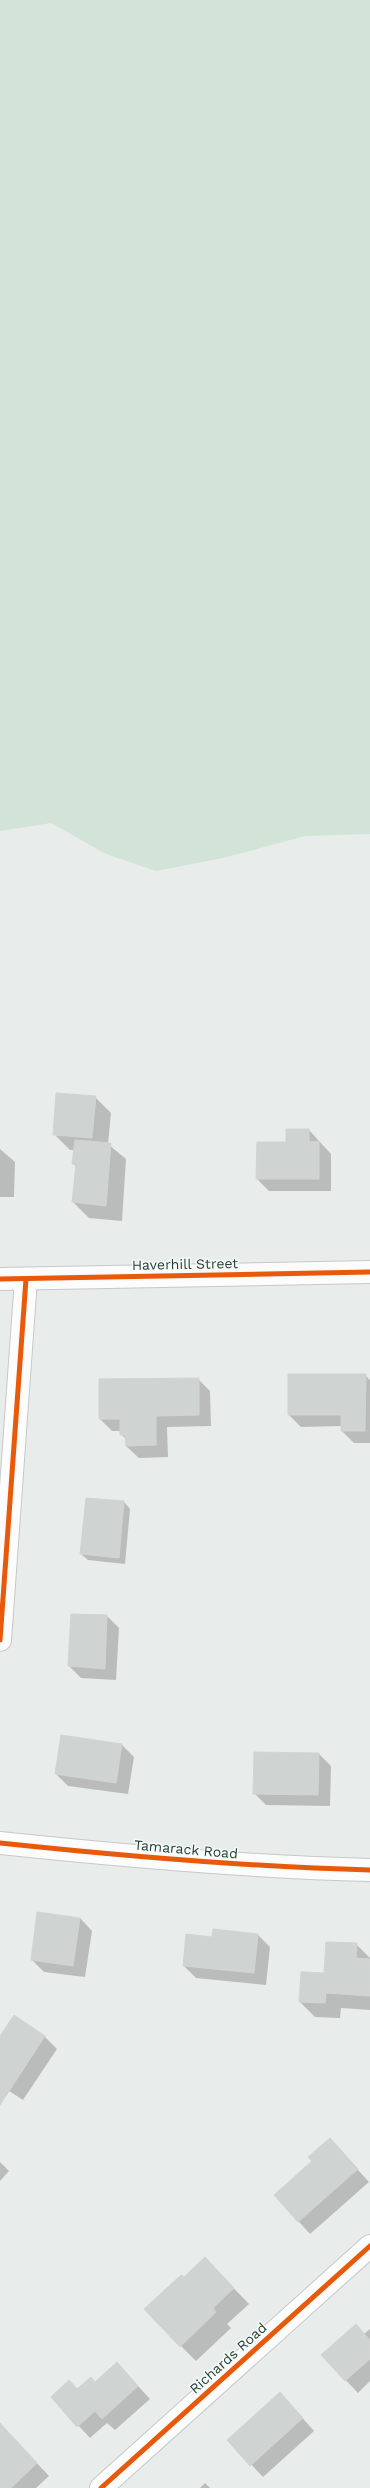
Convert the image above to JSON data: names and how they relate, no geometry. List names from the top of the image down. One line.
{"streets":{"street":["Haverhill Street","Tamarack Road","Richards Road"]}}
